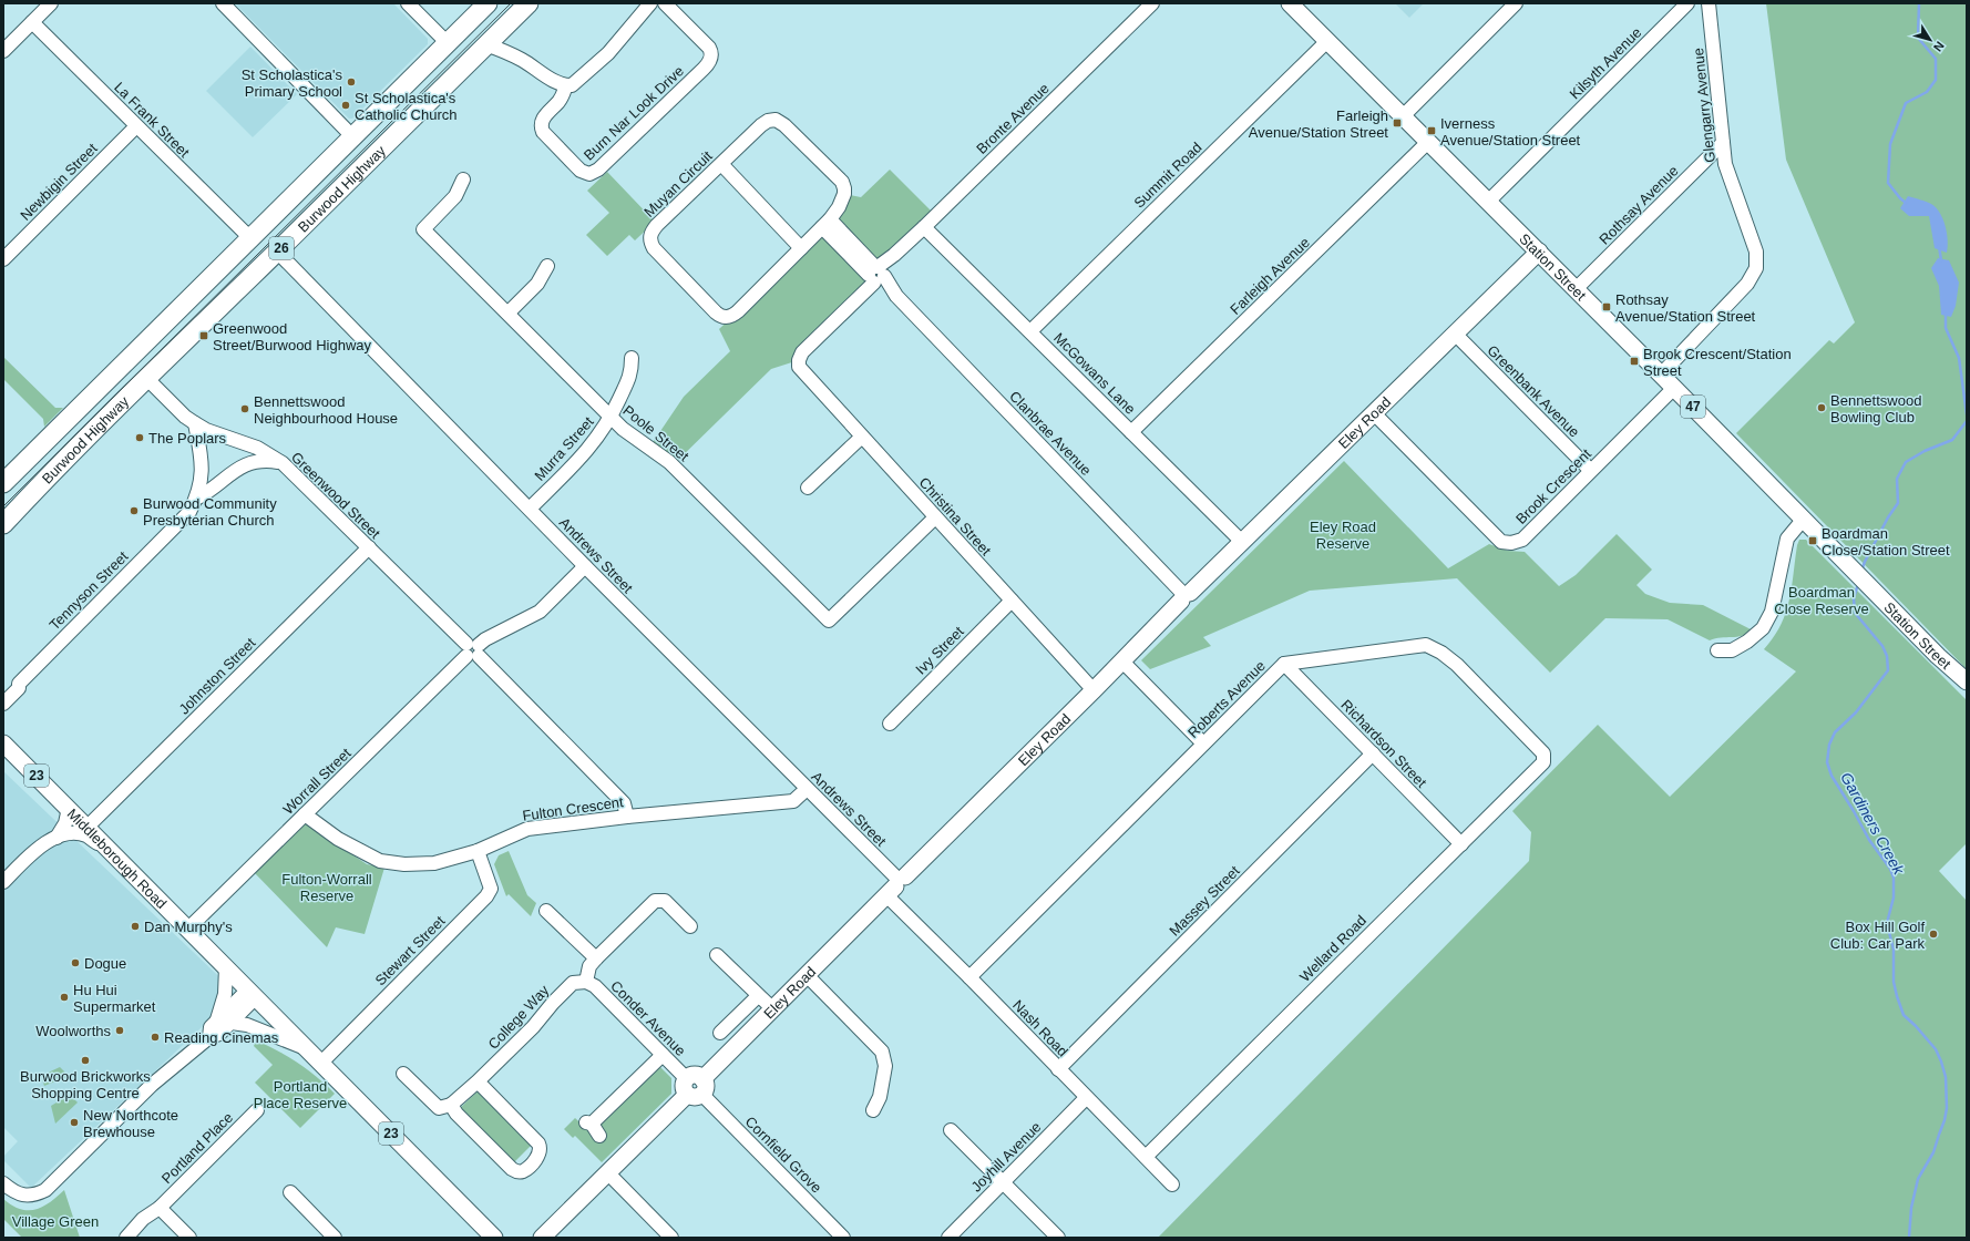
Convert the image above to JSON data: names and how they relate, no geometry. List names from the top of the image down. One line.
{"streets":{"highway":["Burwood Highway","26"],"main road":["Station Street","47","Eley Road","23","Middleborough Road"],"street":["Kilsyth Avenue","Glengarry Avenue","Burn Nar Look Drive","Bronte Avenue","La Frank Street","Summit Road","Newbigin Street","Muyan Circuit","Rothsay Avenue","Farleigh Avenue","McGowans Lane","Greenbank Avenue","Poole Street","Clanbrae Avenue","Murra Street","Brook Crescent","Greenwood Street","Christina Street","Andrews Street","Tennyson Street","Ivy Street","Johnston Street","Roberts Avenue","Richardson Street","Worrall Street","Fulton Crescent","Massey Street","Wellard Road","Stewart Street","College Way","Conder Avenue","Nash Road","Portland Place","Cornfield Grove","Joyhill Avenue"]},"crossings":[["Kilsyth Avenue","Station Street"],["Glengarry Avenue","Rothsay Avenue"],["Glengarry Avenue","Station Street"],["Bronte Avenue","McGowans Lane"],["Bronte Avenue","Clanbrae Avenue"],["Bronte Avenue","Christina Street"],["La Frank Street","Newbigin Street"],["La Frank Street","Burwood Highway"],["Summit Road","Station Street"],["Summit Road","McGowans Lane"],["Burwood Highway","Greenwood Street"],["Burwood Highway","Andrews Street"],["Rothsay Avenue","Station Street"],["Station Street","Farleigh Avenue"],["Station Street","Eley Road"],["Station Street","Brook Crescent"],["Farleigh Avenue","McGowans Lane"],["McGowans Lane","Eley Road"],["Greenbank Avenue","Eley Road"],["Greenbank Avenue","Brook Crescent"],["Eley Road","Clanbrae Avenue"],["Eley Road","Brook Crescent"],["Eley Road","Christina Street"],["Eley Road","Andrews Street"],["Eley Road","Conder Avenue"],["Eley Road","Nash Road"],["Eley Road","Cornfield Grove"],["Poole Street","Murra Street"],["Poole Street","Christina Street"],["Murra Street","Andrews Street"],["Greenwood Street","Tennyson Street"],["Greenwood Street","Johnston Street"],["Greenwood Street","Worrall Street"],["Greenwood Street","Fulton Crescent"],["Christina Street","Ivy Street"],["Andrews Street","Worrall Street"],["Andrews Street","Fulton Crescent"],["Andrews Street","Nash Road"],["Johnston Street","Middleborough Road"],["Roberts Avenue","Richardson Street"],["Roberts Avenue","Wellard Road"],["Roberts Avenue","Nash Road"],["Richardson Street","Massey Street"],["Richardson Street","Wellard Road"],["Worrall Street","Fulton Crescent"],["Worrall Street","Middleborough Road"],["Fulton Crescent","Stewart Street"],["Middleborough Road","Stewart Street"],["Massey Street","Nash Road"],["Wellard Road","Nash Road"],["College Way","Conder Avenue"],["Conder Avenue","Cornfield Grove"],["Nash Road","Joyhill Avenue"]],"water":["Gardiners Creek"],"parks":["Eley Road Reserve","Boardman Close Reserve","Fulton-Worrall Reserve","Portland Place Reserve","Village Green"],"places":{"other":["St Scholastica's Primary School","St Scholastica's Catholic Church","Bennettswood Bowling Club","Bennettswood Neighbourhood House","The Poplars","Burwood Community Presbyterian Church","Dan Murphy's","Box Hill Golf Club: Car Park","Dogue","Hu Hui Supermarket","Woolworths","Reading Cinemas","Burwood Brickworks Shopping Centre","New Northcote Brewhouse"],"transit":["Farleigh Avenue/Station Street","Iverness Avenue/Station Street","Rothsay Avenue/Station Street","Greenwood Street/Burwood Highway","Brook Crescent/Station Street","Boardman Close/Station Street"]},"north":"bottom right"}
